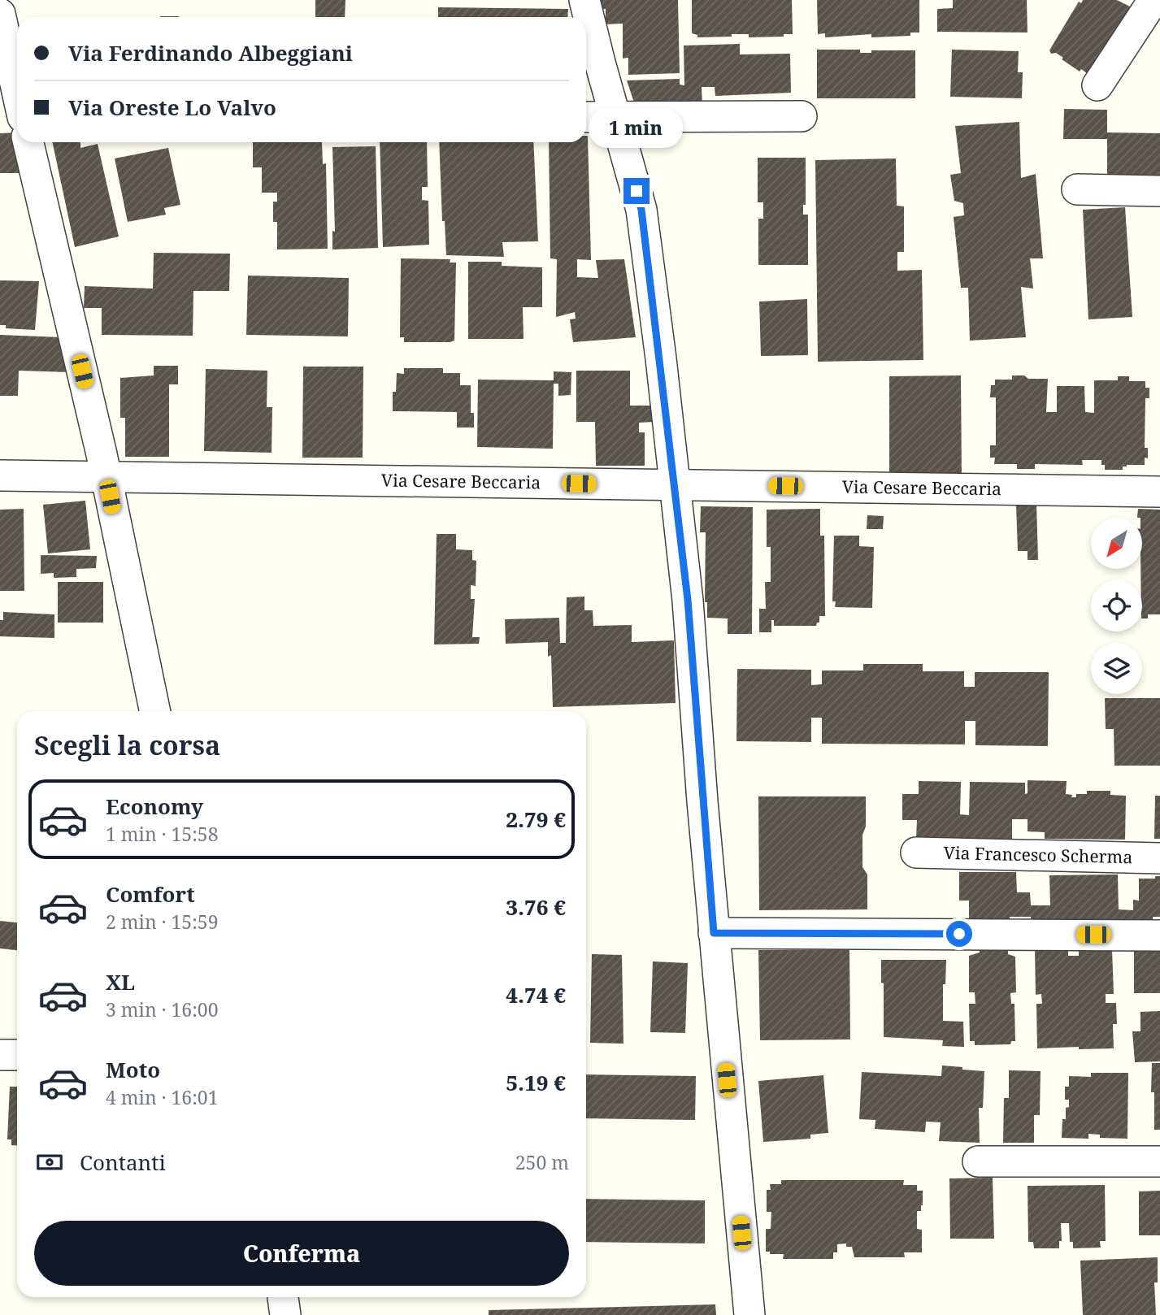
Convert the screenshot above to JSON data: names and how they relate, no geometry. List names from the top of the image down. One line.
{"streets":{"street":["Via Cesare Beccaria","Via Francesco Scherma"]},"north":"bottom left","page":{"banner":["Via Ferdinando Albeggiani","Via Oreste Lo Valvo"],"bubble":"1 min","heading":"Scegli la corsa","list":[{"name":"Economy","note":"1 min · 15:58","value":"2.79 €"},{"name":"Comfort","note":"2 min · 15:59","value":"3.76 €"},{"name":"XL","note":"3 min · 16:00","value":"4.74 €"},{"name":"Moto","note":"4 min · 16:01","value":"5.19 €"}],"pay":["Contanti","250 m"],"buttons":"Conferma"}}
